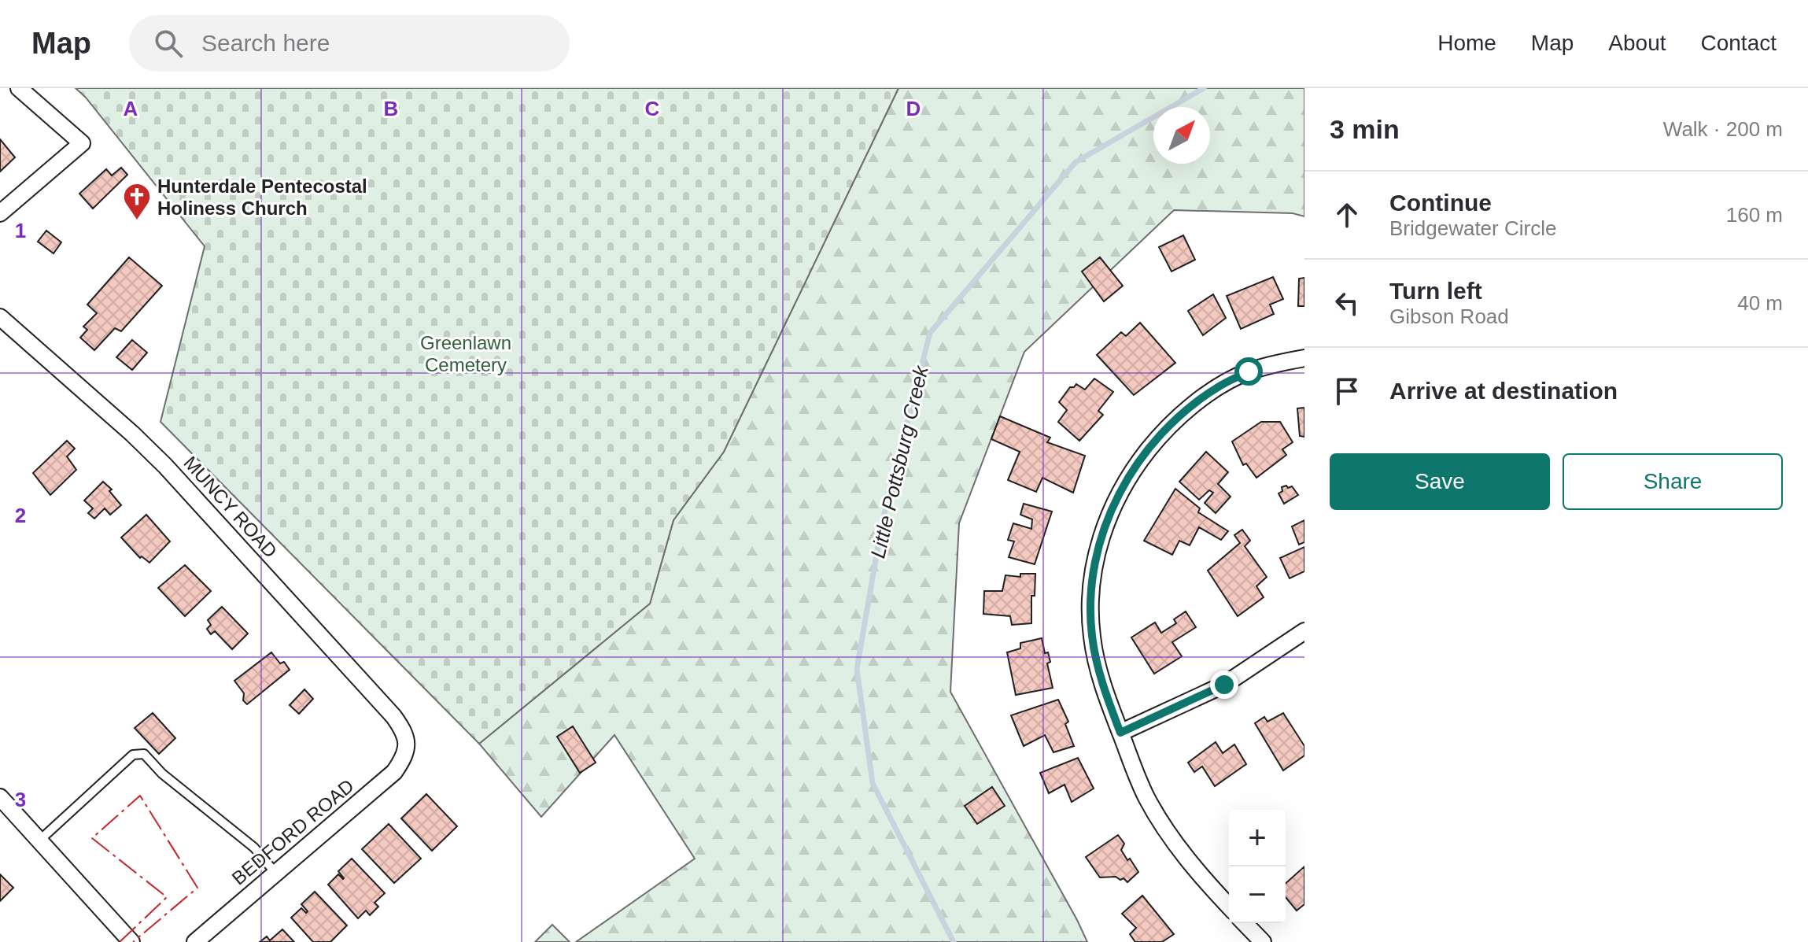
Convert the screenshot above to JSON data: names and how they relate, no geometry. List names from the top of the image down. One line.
{"streets":{"street":["MUNCY ROAD","BEDFORD ROAD"]},"crossings":[["MUNCY ROAD","BEDFORD ROAD"]],"water":["Little Pottsburg Creek"],"parks":["Greenlawn Cemetery"],"places":{"church":["Hunterdale Pentecostal Holiness Church"]},"north":"top right","page":{"header":"Map","search":"Search here","nav":["Home","Map","About","Contact"],"heading":["3 min","Walk · 200 m"],"list":[["Continue","Bridgewater Circle","160 m"],["Turn left","Gibson Road","40 m"],"Arrive at destination"],"buttons":["Save","Share"],"map_buttons":["+","−"]},"grid":{"columns":["A","B","C","D"],"rows":["1","2","3"]}}
